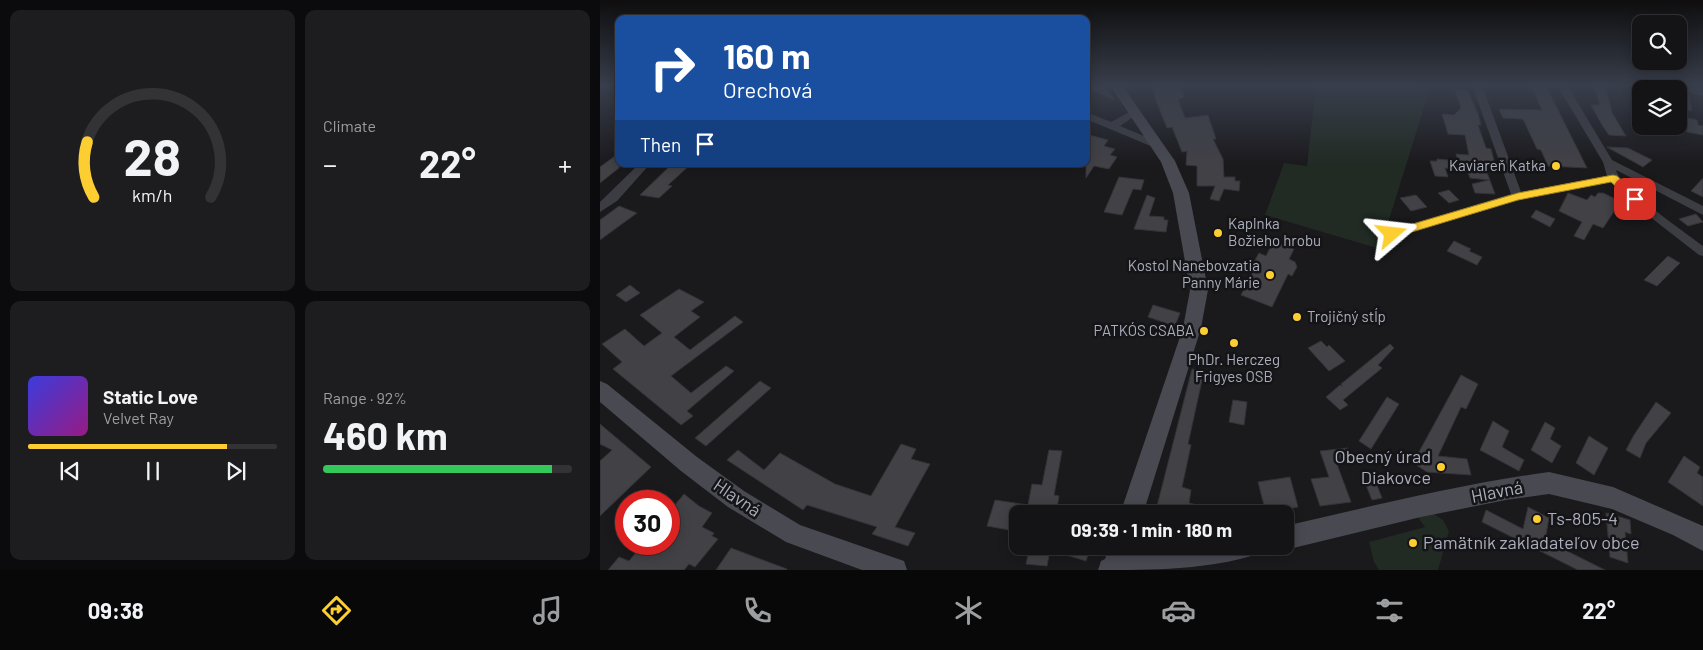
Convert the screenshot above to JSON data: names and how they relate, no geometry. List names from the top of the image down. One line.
{"streets":{"street":["Hlavná"]},"places":["Kaviareň Katka","Kaplnka Božieho hrobu","Kostol Nanebovzatia Panny Márie","Trojičný stĺp","PATKÓS CSABA","PhDr. Herczeg Frigyes OSB","Obecný úrad Diakovce","Ts-805-4","Pamätník zakladateľov obce"],"page":{"tile":["Climate",["Range · 92%","460 km"]],"turn":["160 m","Orechová"],"then":"Then","heat":["−","22°","+"],"song":["Static Love","Velvet Ray"],"limit":"30","trip":"09:39 · 1 min · 180 m","tabs":["09:38","22°"],"gauge":["28","km/h"]}}
